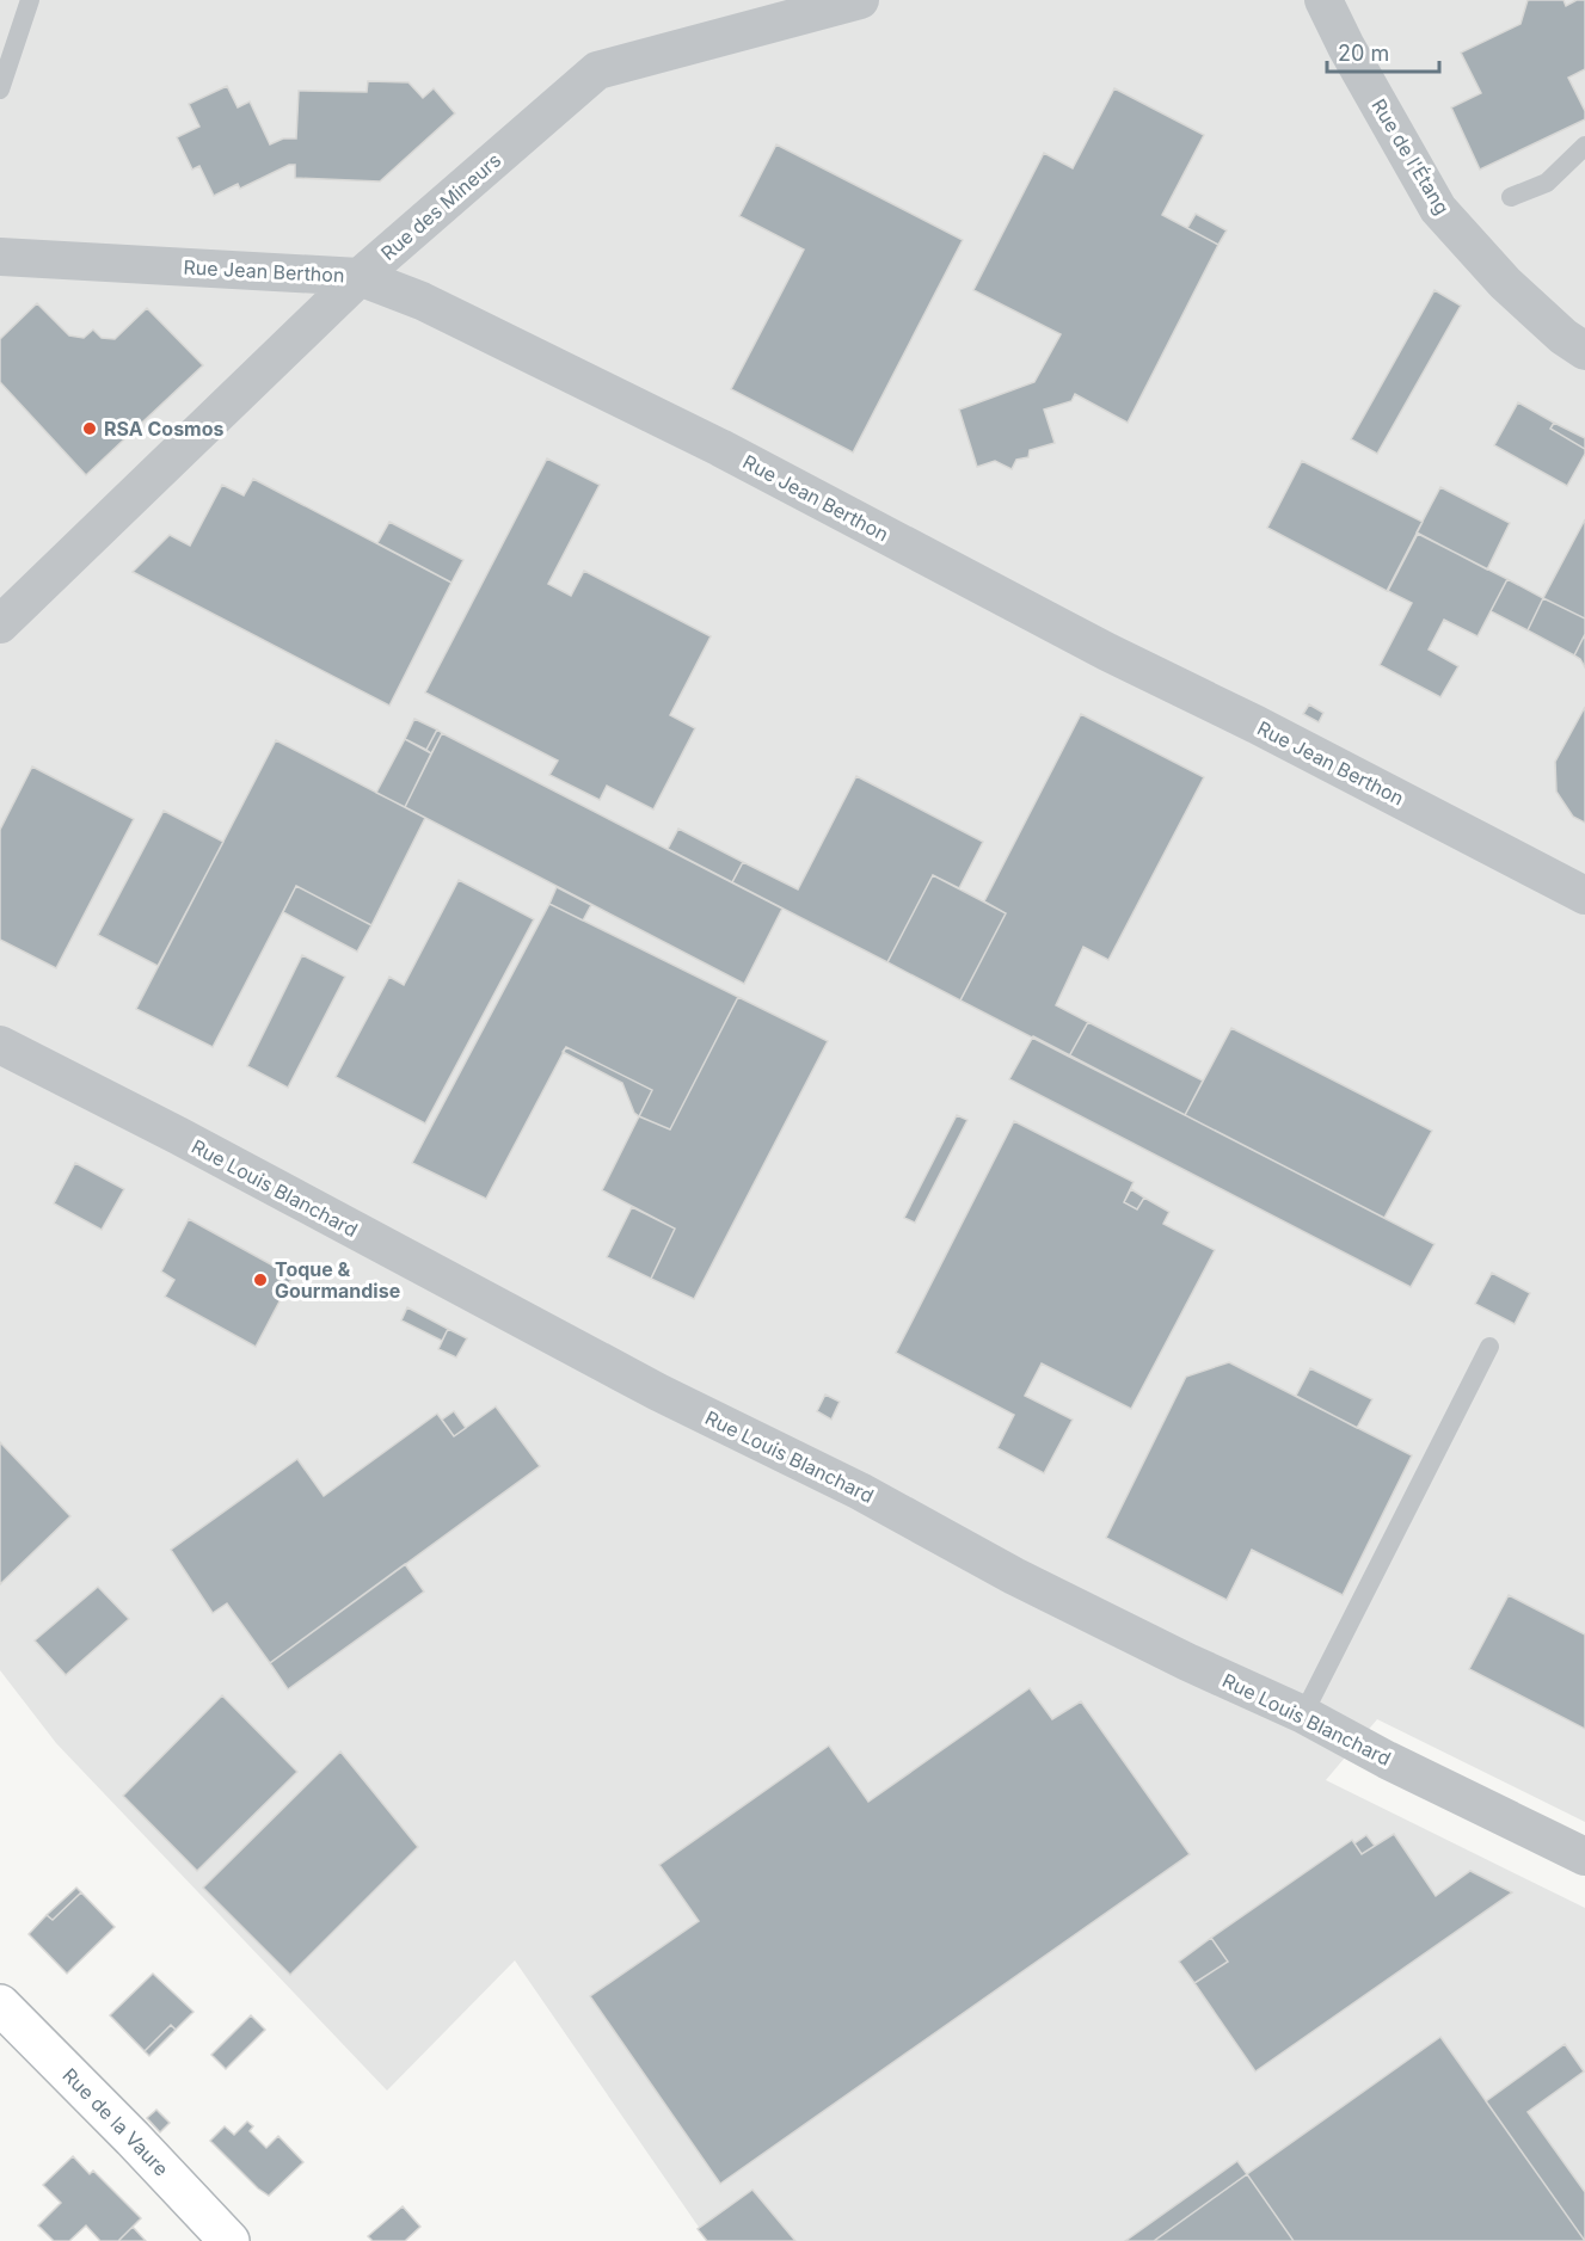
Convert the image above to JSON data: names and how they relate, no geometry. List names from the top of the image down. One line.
{"streets":{"main road":["Rue de la Vaure"],"street":["Rue de l'Étang","Rue des Mineurs","Rue Jean Berthon","Rue Louis Blanchard"]},"crossings":[["Rue des Mineurs","Rue Jean Berthon"]],"places":["RSA Cosmos","Toque & Gourmandise"],"scale_bar":"20 m"}
